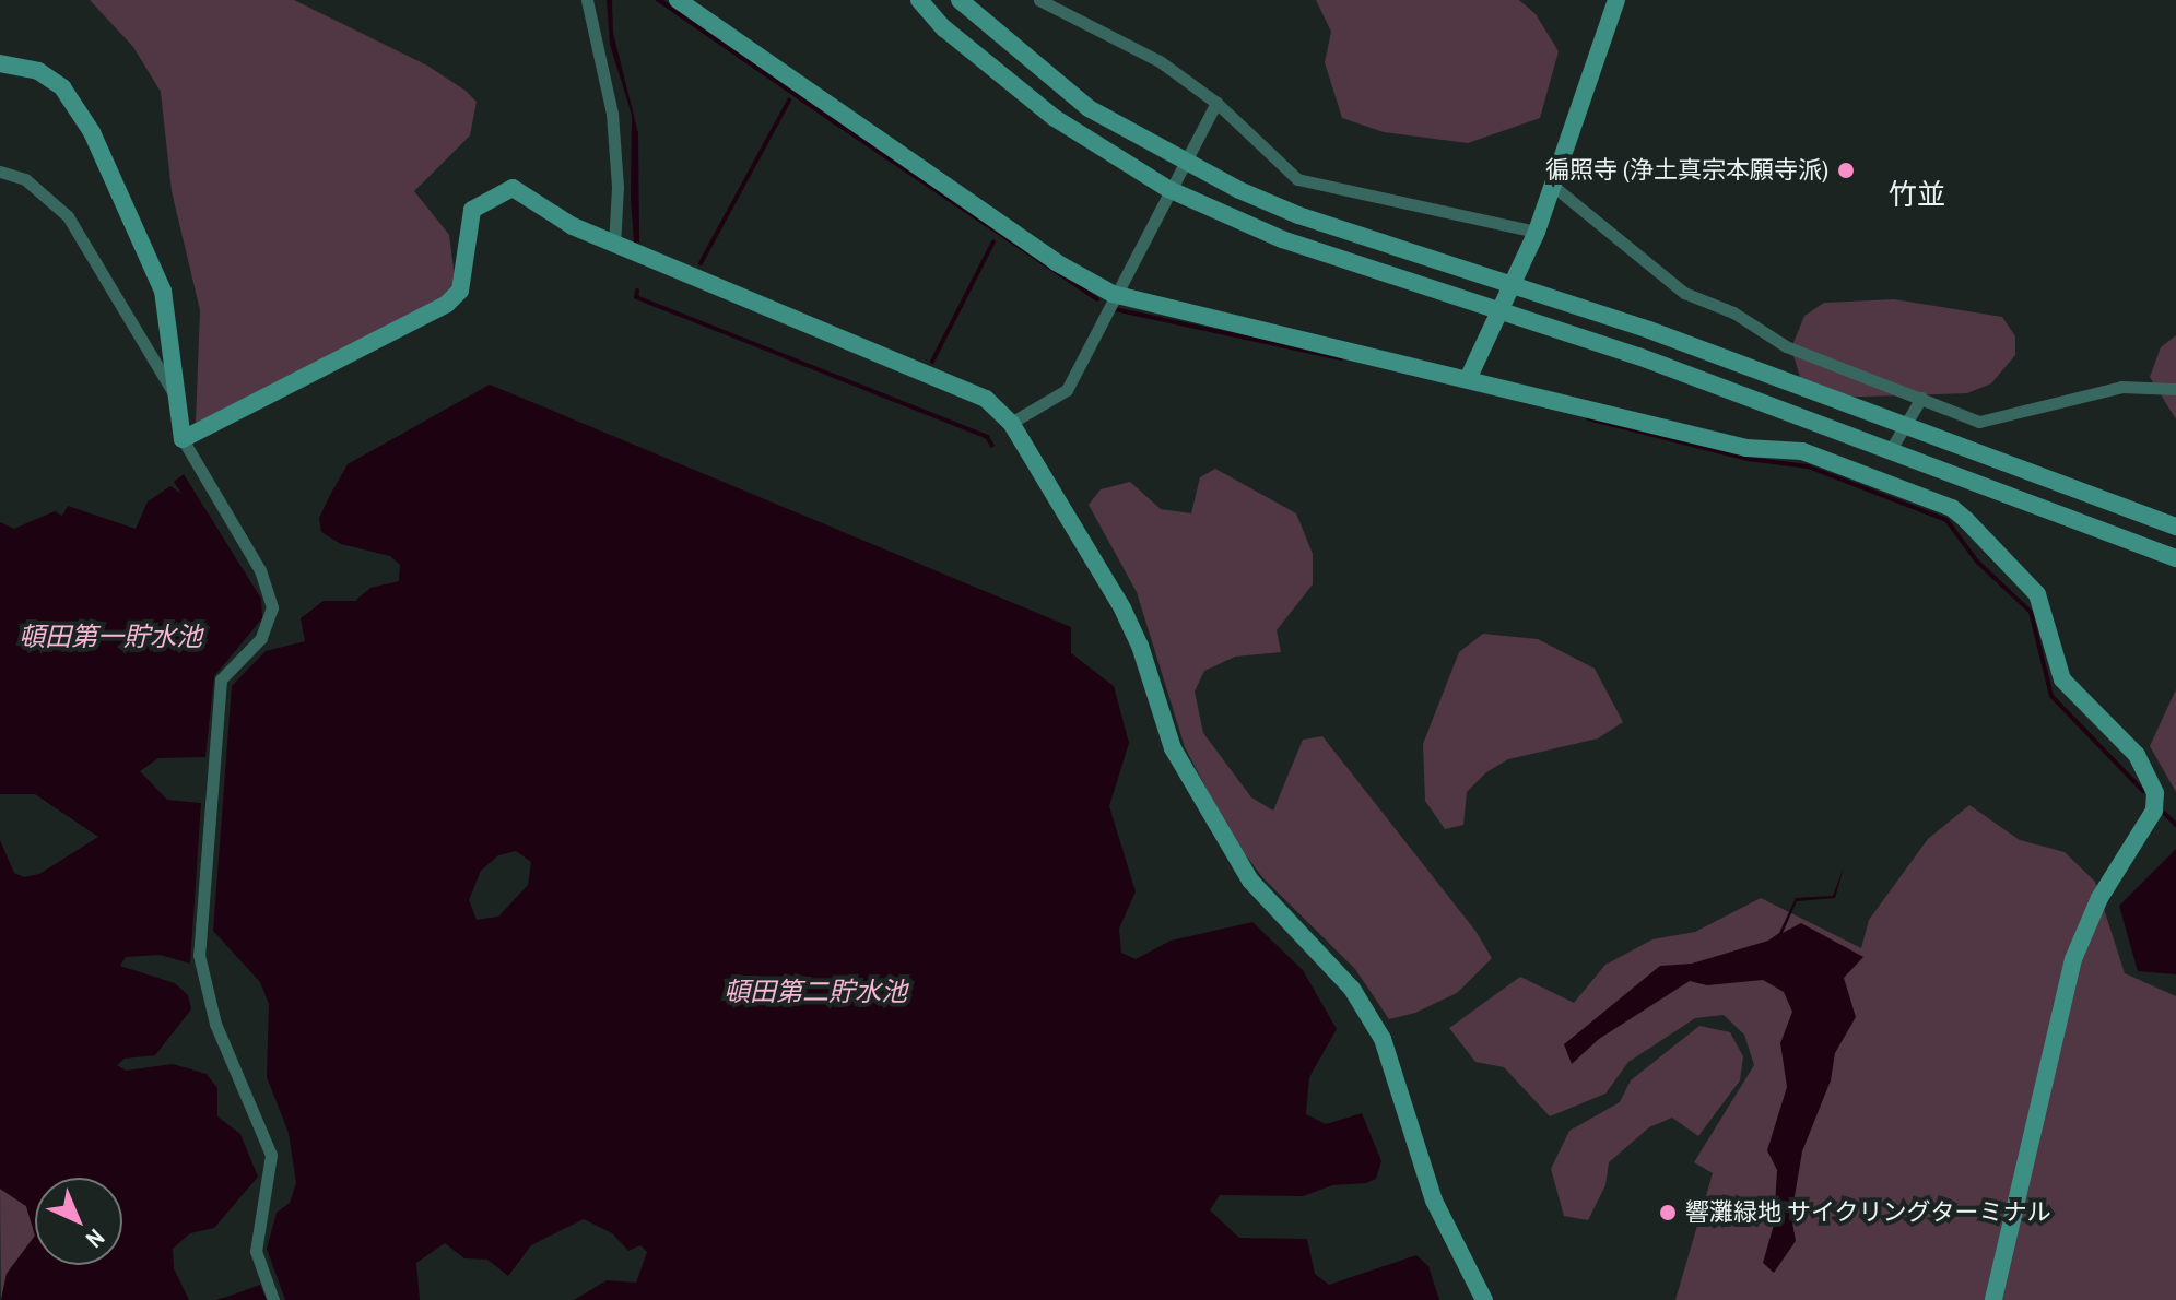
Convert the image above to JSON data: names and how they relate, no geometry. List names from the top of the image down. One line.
{"districts":["竹並"],"water":["頓田第一貯水池","頓田第二貯水池"],"places":["徧照寺 (浄土真宗本願寺派)","響灘緑地 サイクリングターミナル"],"north":"bottom right"}
